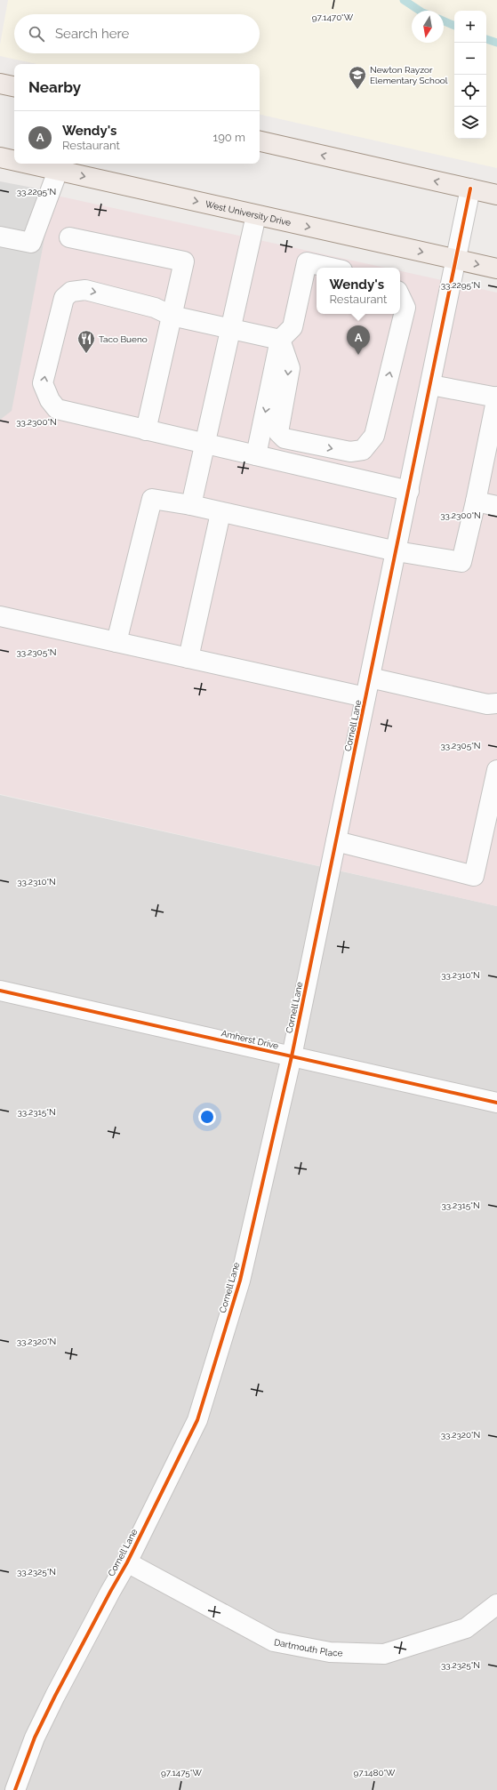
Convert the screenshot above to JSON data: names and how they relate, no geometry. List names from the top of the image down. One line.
{"streets":{"main road":["West University Drive"],"street":["Cornell Lane","Amherst Drive","Dartmouth Place"]},"crossings":[["West University Drive","Cornell Lane"],["Cornell Lane","Amherst Drive"],["Cornell Lane","Dartmouth Place"]],"places":{"school or university":["Newton Rayzor Elementary School"],"restaurant":["Taco Bueno"]},"north":"bottom","page":{"map_buttons":["+","−"],"search":"Search here","heading":"Nearby","list":[{"mark":"A","name":"Wendy's","note":"Restaurant","value":"190 m"}],"popup":["Wendy's","Restaurant"],"pins":"A"},"coordinates":["97.1470°W","33.2295°N","33.2300°N","33.2305°N","33.2310°N","33.2315°N","33.2320°N","33.2325°N","97.1475°W","97.1480°W"]}
